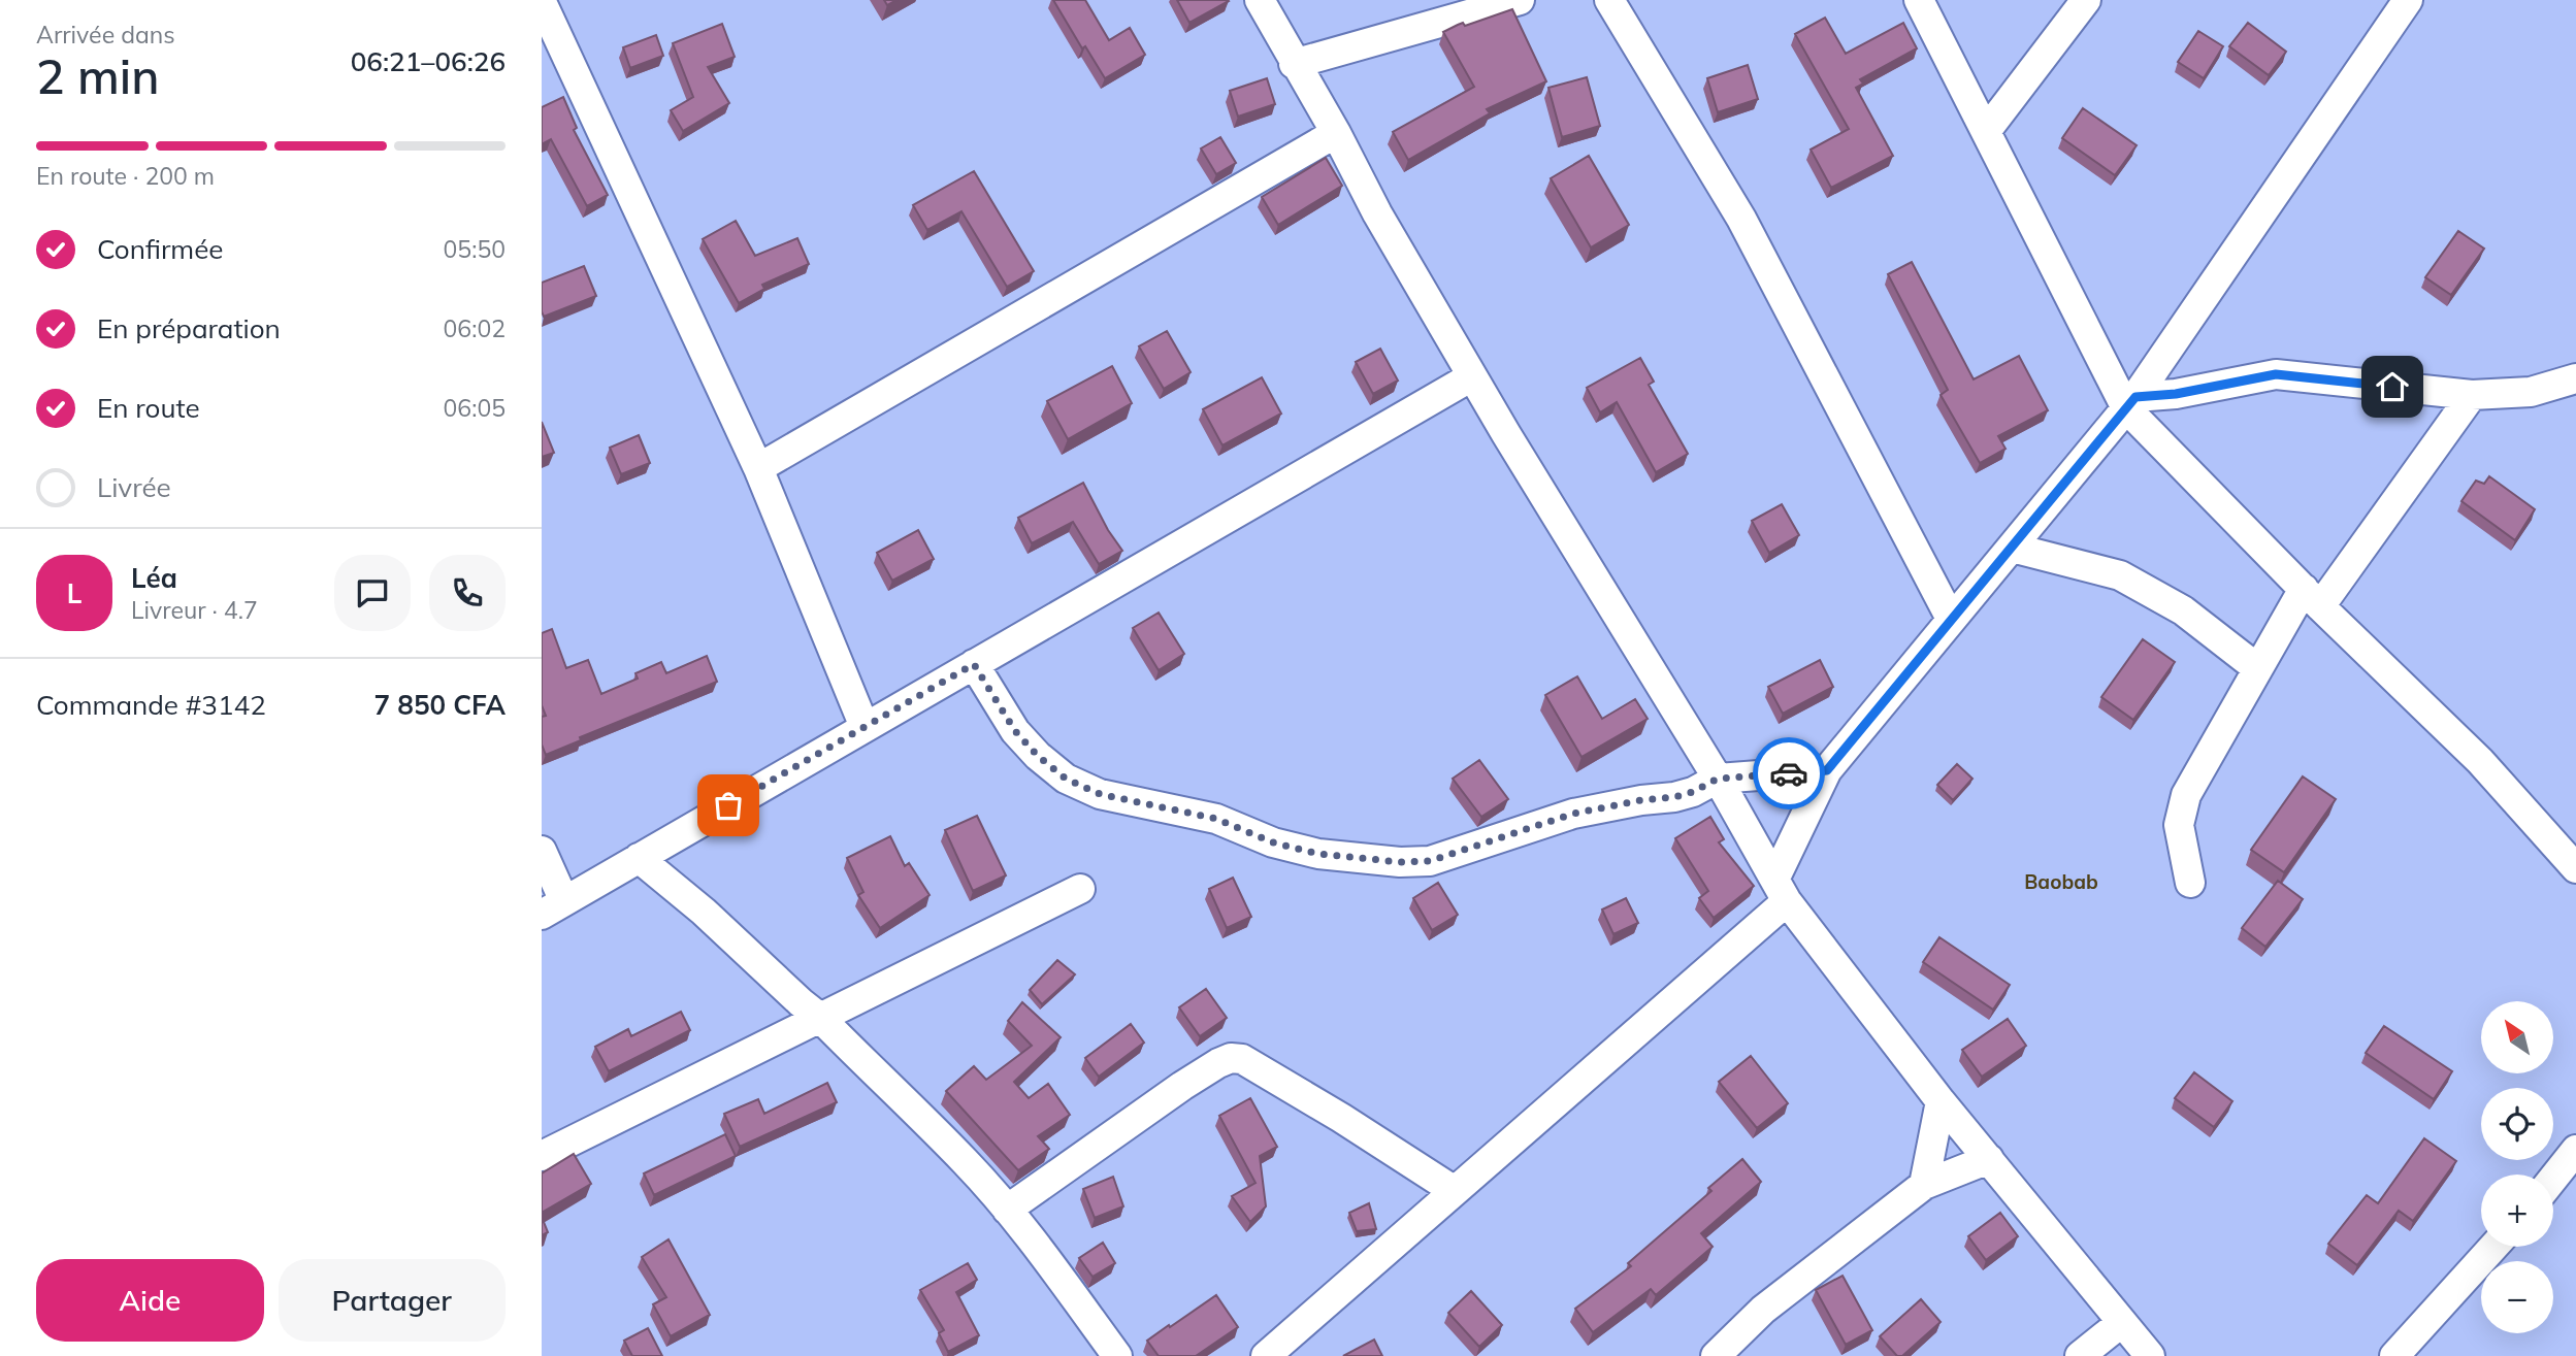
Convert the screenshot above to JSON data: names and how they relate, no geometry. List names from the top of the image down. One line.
{"districts":["Baobab"],"north":"top left","page":{"heading":["2 min","Arrivée dans","06:21–06:26"],"panel":["Léa","Livreur · 4.7","Commande #3142","7 850 CFA"],"bar":"En route · 200 m","list":[["Confirmée","05:50"],["En préparation","06:02"],["En route","06:05"],"Livrée"],"round":"L","map_buttons":["+","−"],"buttons":["Aide","Partager"]}}
